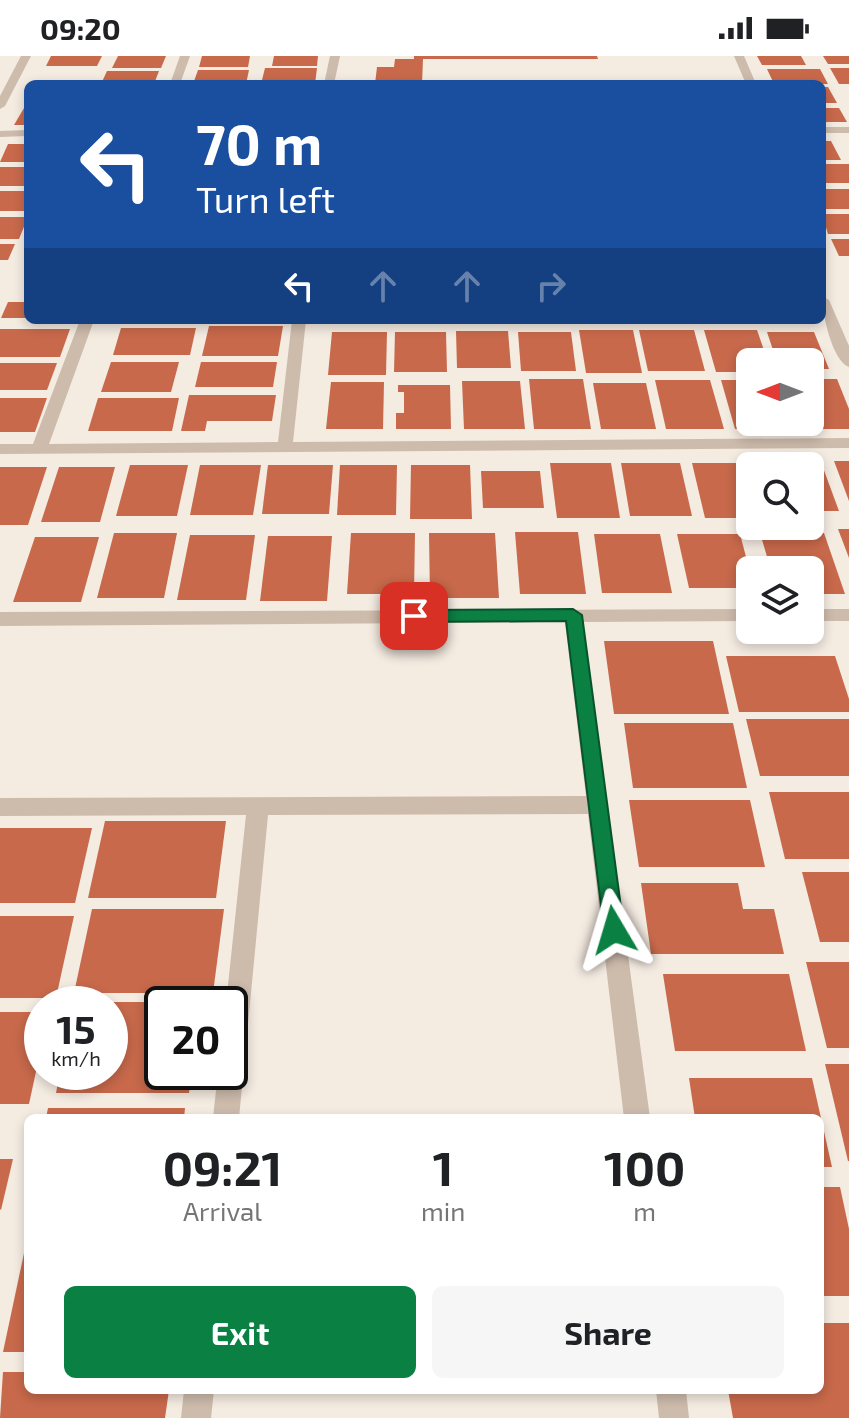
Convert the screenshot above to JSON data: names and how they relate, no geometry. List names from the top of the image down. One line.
{"north":"left","page":{"status":"09:20","turn":["70 m","Turn left"],"speed":"15 km/h","limit":"20","eta":["09:21","Arrival","1","min","100","m"],"buttons":["Exit","Share"]}}
